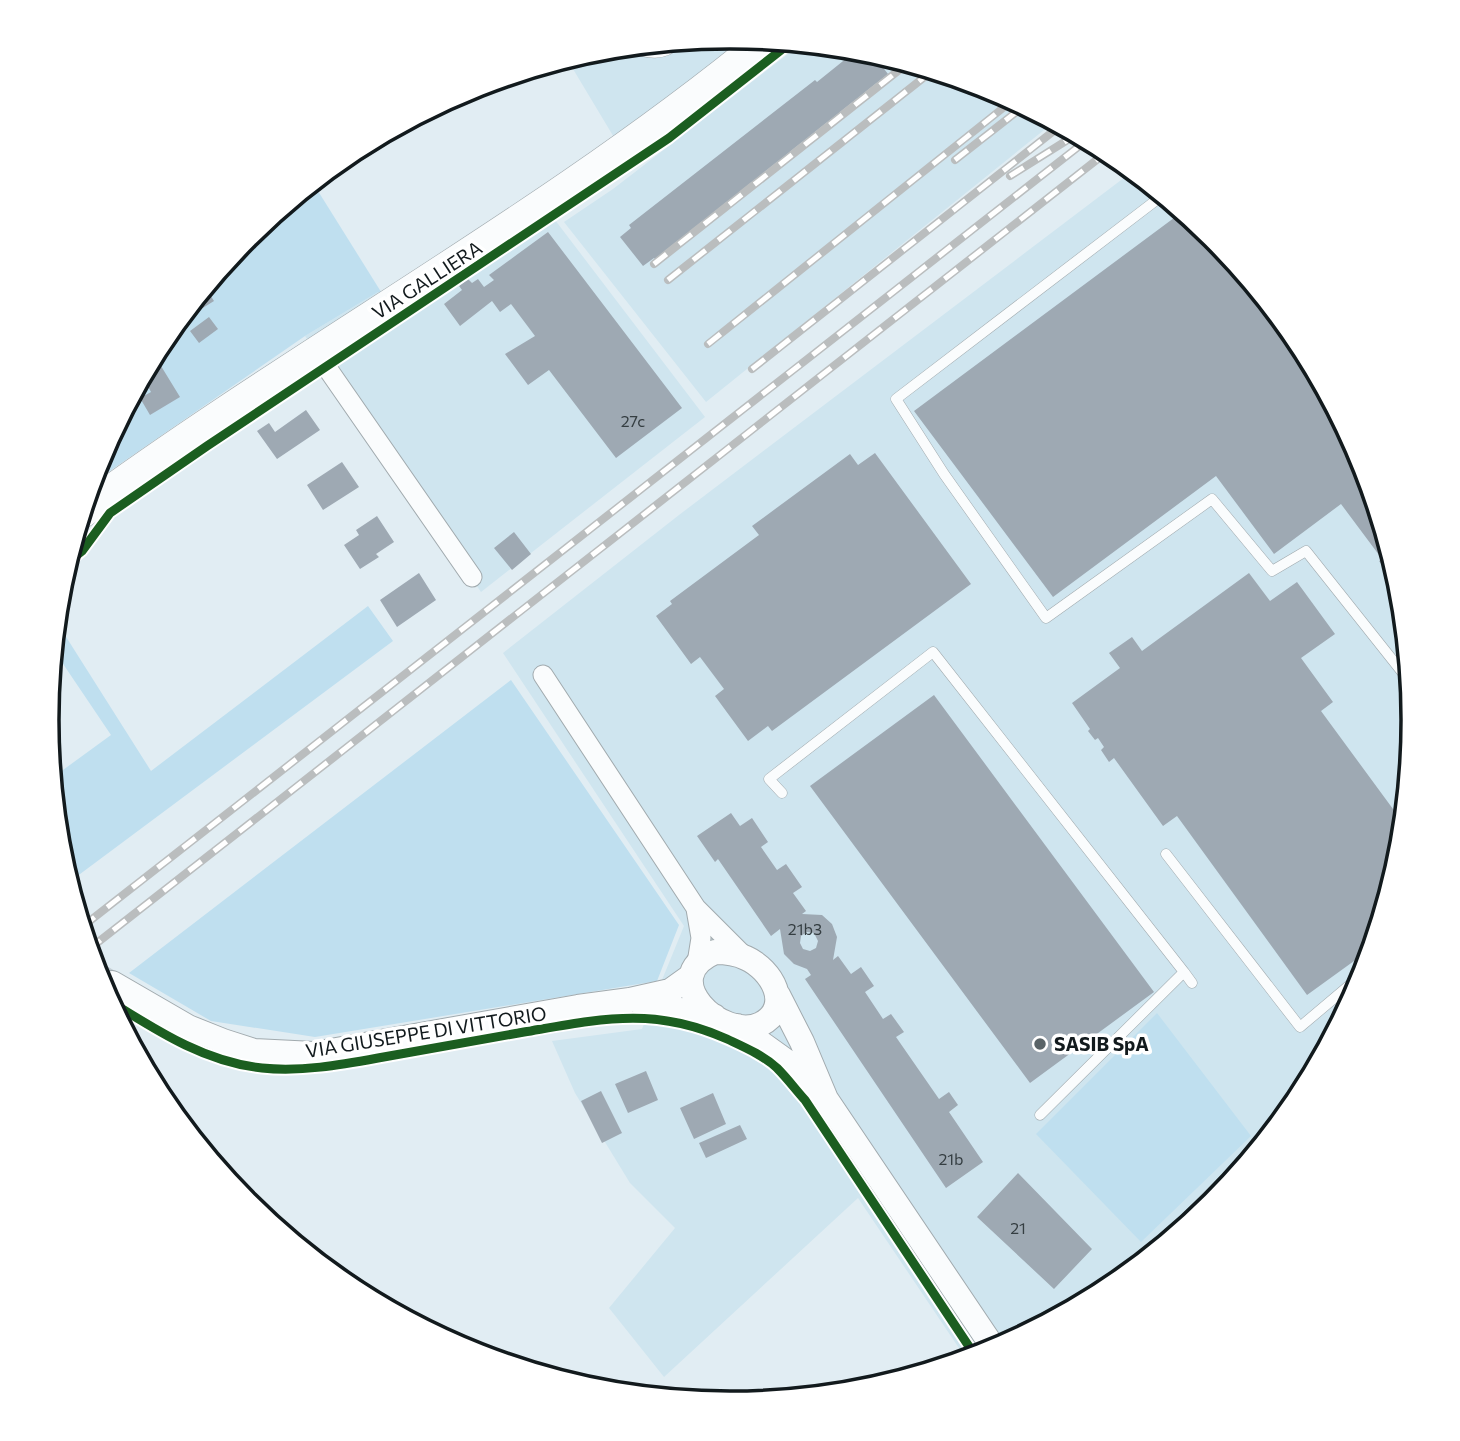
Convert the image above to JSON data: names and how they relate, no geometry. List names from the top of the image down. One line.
{"streets":{"main road":["VIA GALLIERA"],"street":["VIA GIUSEPPE DI VITTORIO"]},"places":["SASIB SpA"],"house_numbers":["27c","21b3","21b","21"]}
